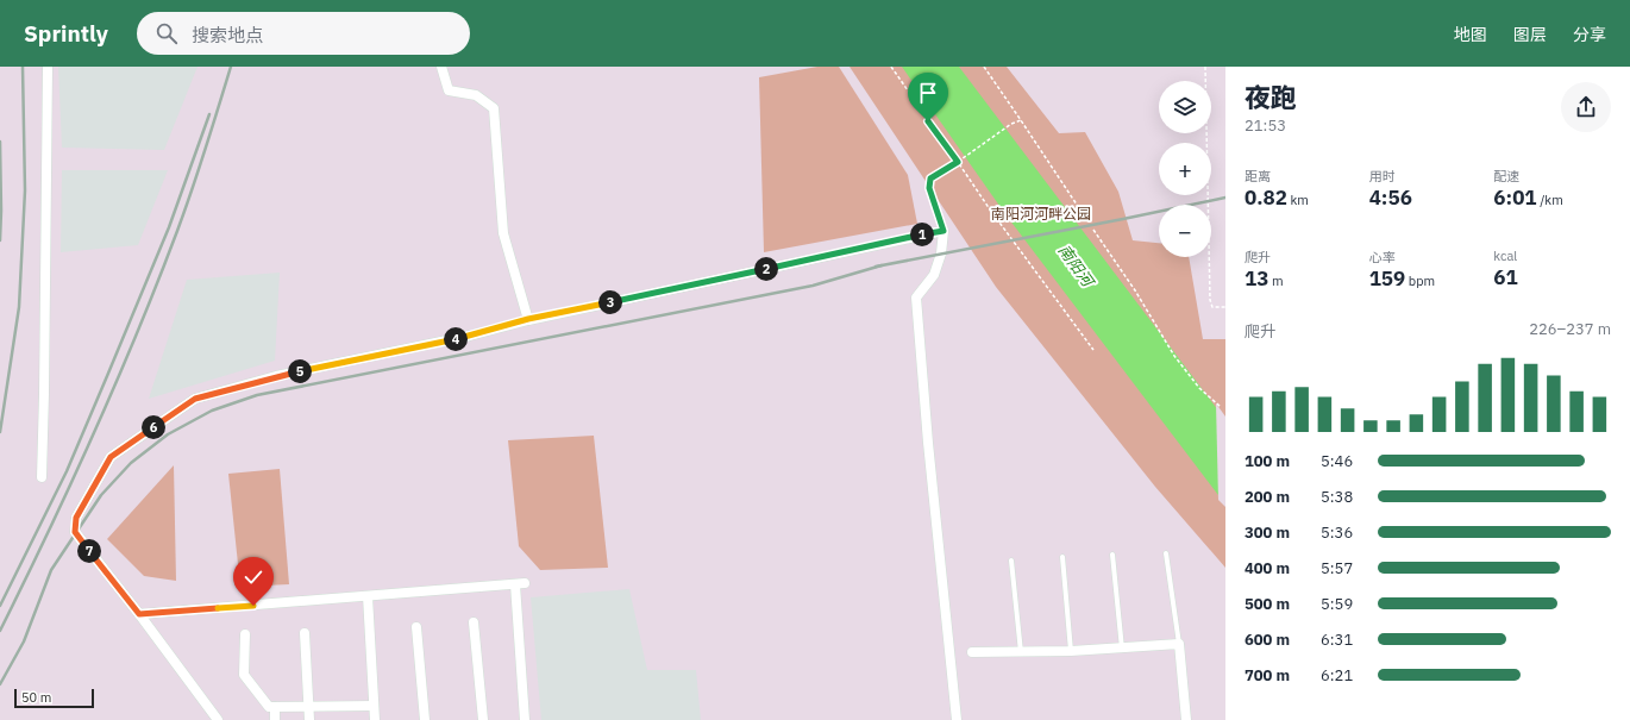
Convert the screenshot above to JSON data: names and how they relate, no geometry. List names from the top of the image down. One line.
{"water":["南阳河"],"parks":["南阳河河畔公园"],"scale_bar":"50 m","page":{"header":"Sprintly","search":"搜索地点","nav":["地图","图层","分享"],"heading":["夜跑","21:53"],"map_buttons":["+","−"],"stats":[["距离","0.82 km"],["用时","4:56"],["配速","6:01 /km"],["爬升","13 m"],["心率","159 bpm"],["kcal","61"]],"pins":["1","2","3","4","5","6","7"],"chart":["爬升","226–237 m"],"list":[{"name":"100 m","note":"5:46"},{"name":"200 m","note":"5:38"},{"name":"300 m","note":"5:36"},{"name":"400 m","note":"5:57"},{"name":"500 m","note":"5:59"},{"name":"600 m","note":"6:31"},{"name":"700 m","note":"6:21"}],"scale":"50 m"}}
